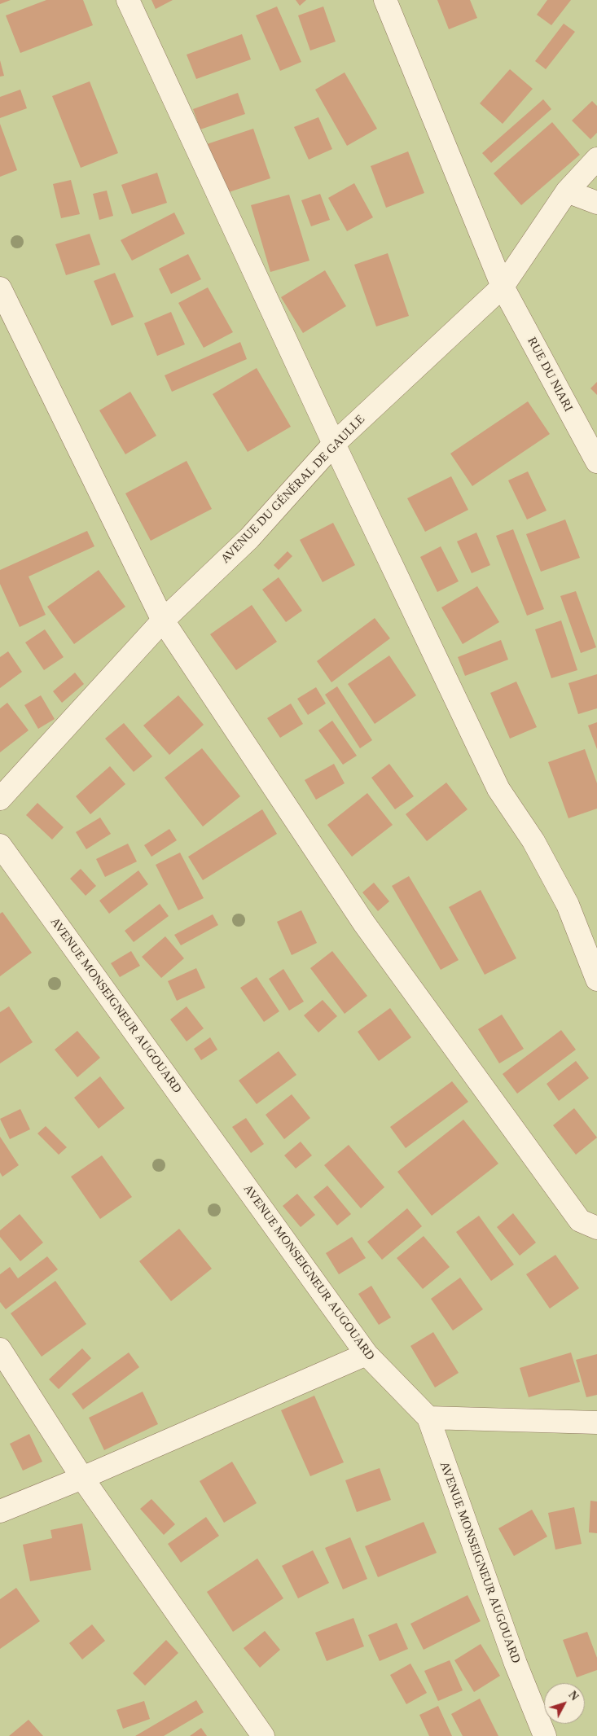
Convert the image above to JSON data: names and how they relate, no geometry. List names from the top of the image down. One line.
{"streets":{"street":["RUE DU NIARI","AVENUE DU GÉNÉRAL DE GAULLE","AVENUE MONSEIGNEUR AUGOUARD"]},"crossings":[["RUE DU NIARI","AVENUE DU GÉNÉRAL DE GAULLE"]],"north":"top right"}
